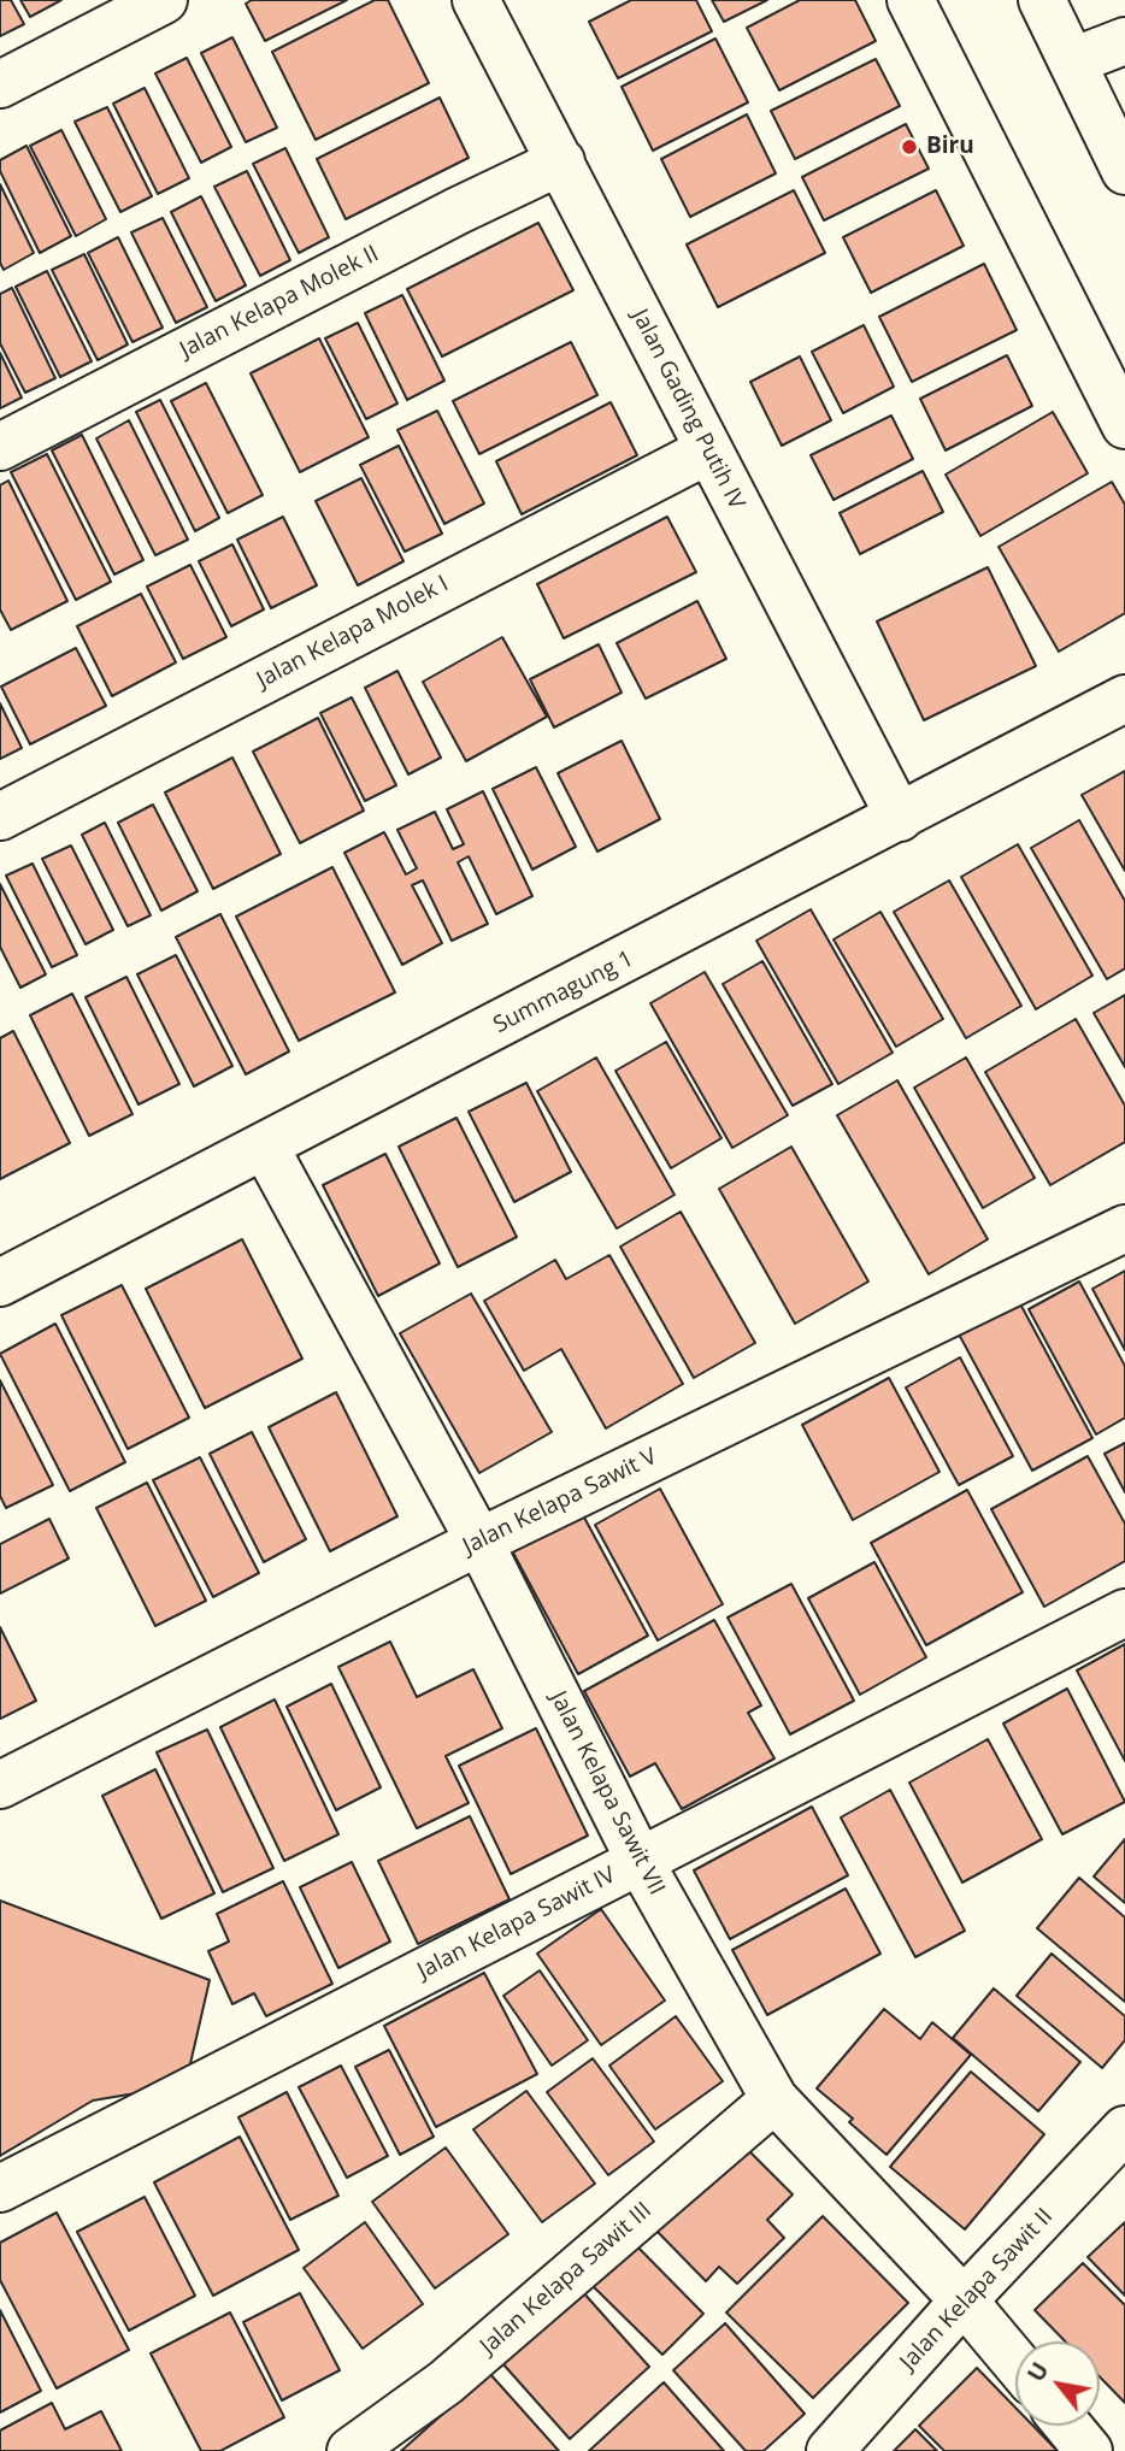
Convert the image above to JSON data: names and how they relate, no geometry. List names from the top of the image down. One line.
{"streets":{"street":["Jalan Kelapa Molek II","Jalan Gading Putih IV","Jalan Kelapa Molek I","Summagung 1","Jalan Kelapa Sawit V","Jalan Kelapa Sawit VII","Jalan Kelapa Sawit IV","Jalan Kelapa Sawit III","Jalan Kelapa Sawit II"]},"crossings":[["Jalan Kelapa Molek II","Jalan Gading Putih IV"],["Jalan Gading Putih IV","Jalan Kelapa Molek I"],["Jalan Gading Putih IV","Summagung 1"],["Summagung 1","Jalan Kelapa Sawit VII"],["Jalan Kelapa Sawit V","Jalan Kelapa Sawit VII"],["Jalan Kelapa Sawit VII","Jalan Kelapa Sawit IV"],["Jalan Kelapa Sawit VII","Jalan Kelapa Sawit III"],["Jalan Kelapa Sawit VII","Jalan Kelapa Sawit II"]],"places":["Biru"],"north":"top left"}
